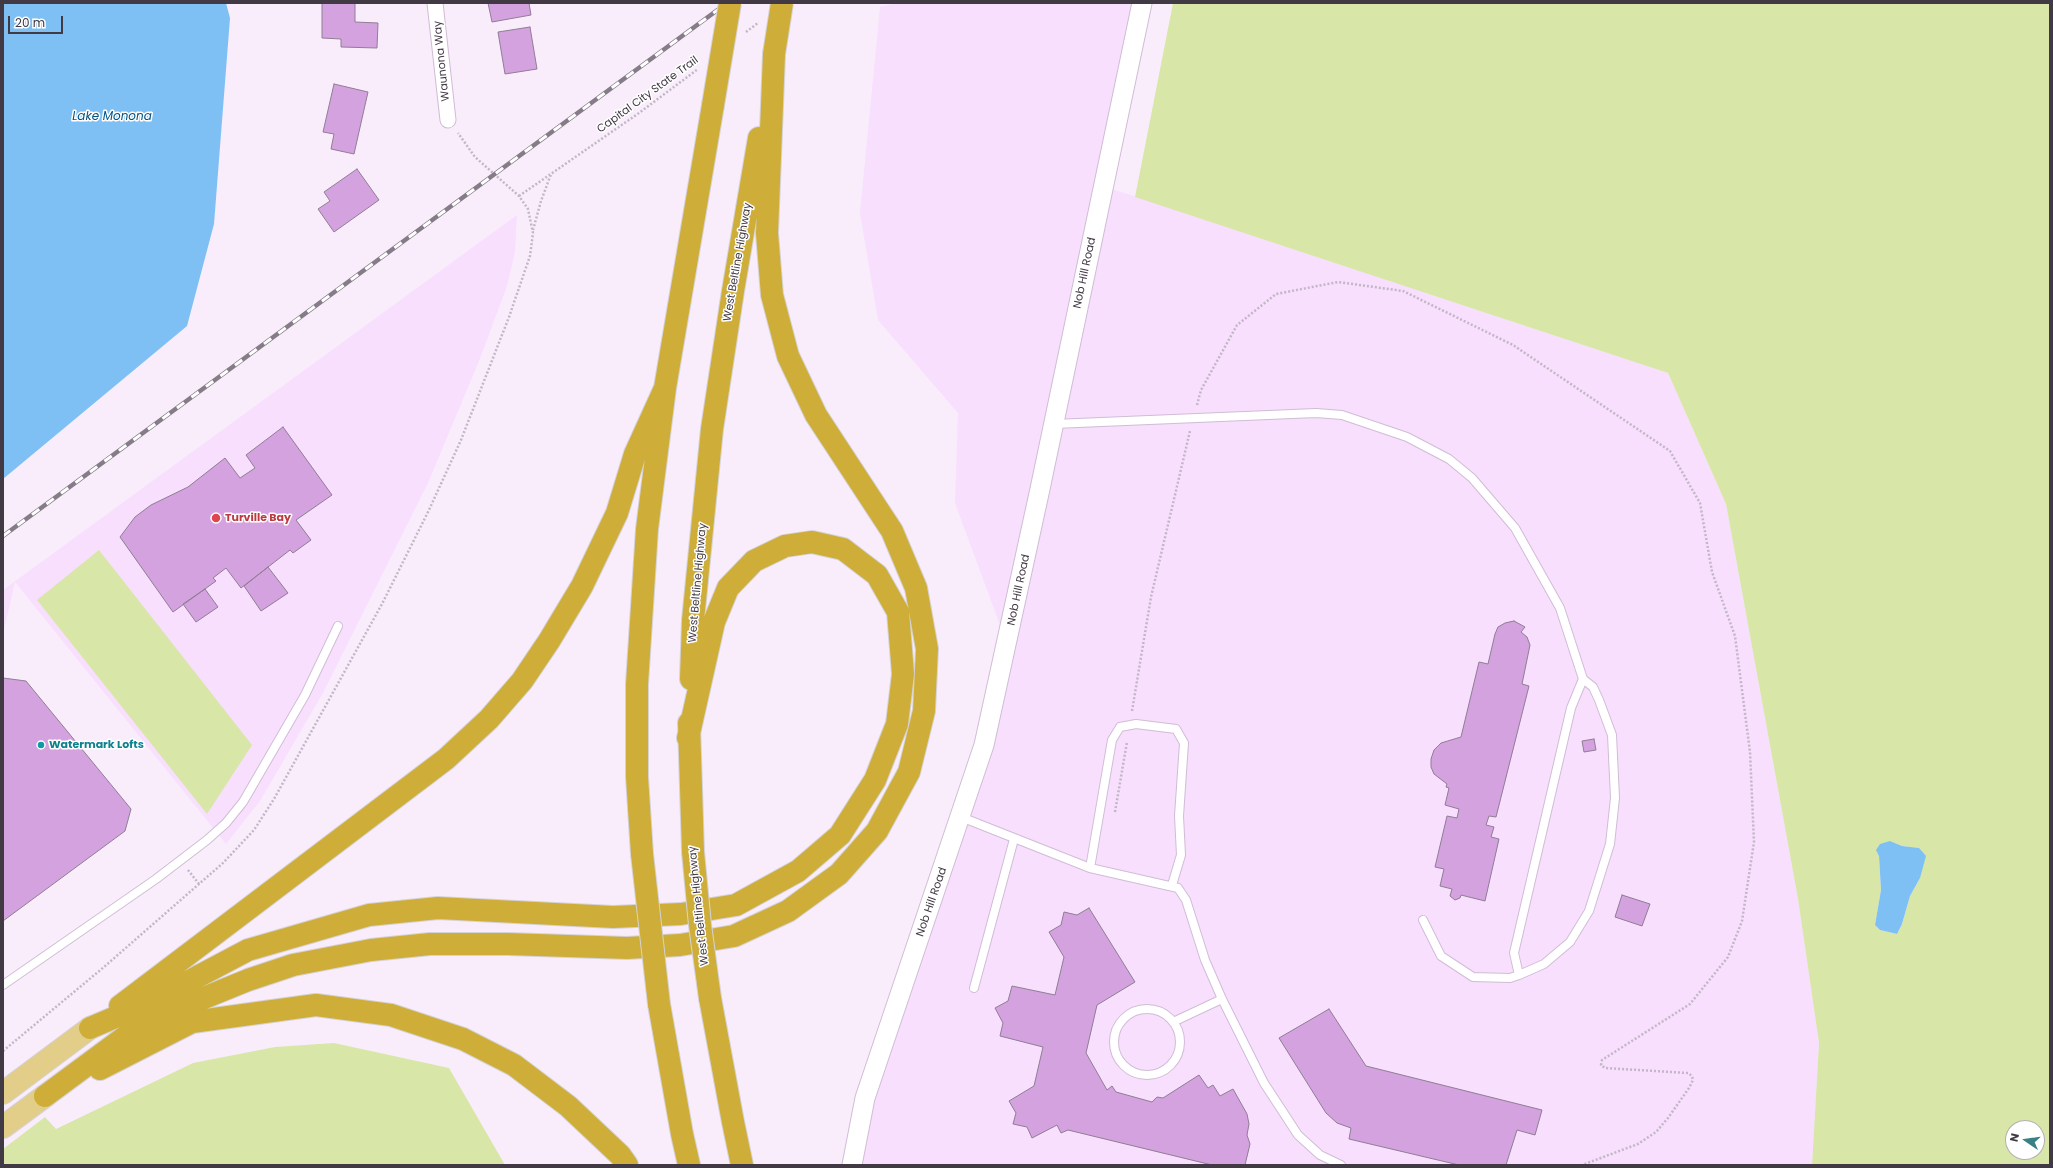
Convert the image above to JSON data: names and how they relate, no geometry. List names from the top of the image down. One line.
{"streets":{"highway":["West Beltline Highway"],"street":["Waunona Way","Nob Hill Road"],"path":["Capital City State Trail"]},"crossings":[["Waunona Way","Capital City State Trail"]],"water":["Lake Monona"],"places":["Turville Bay","Watermark Lofts"],"scale_bar":"20 m","north":"left"}
